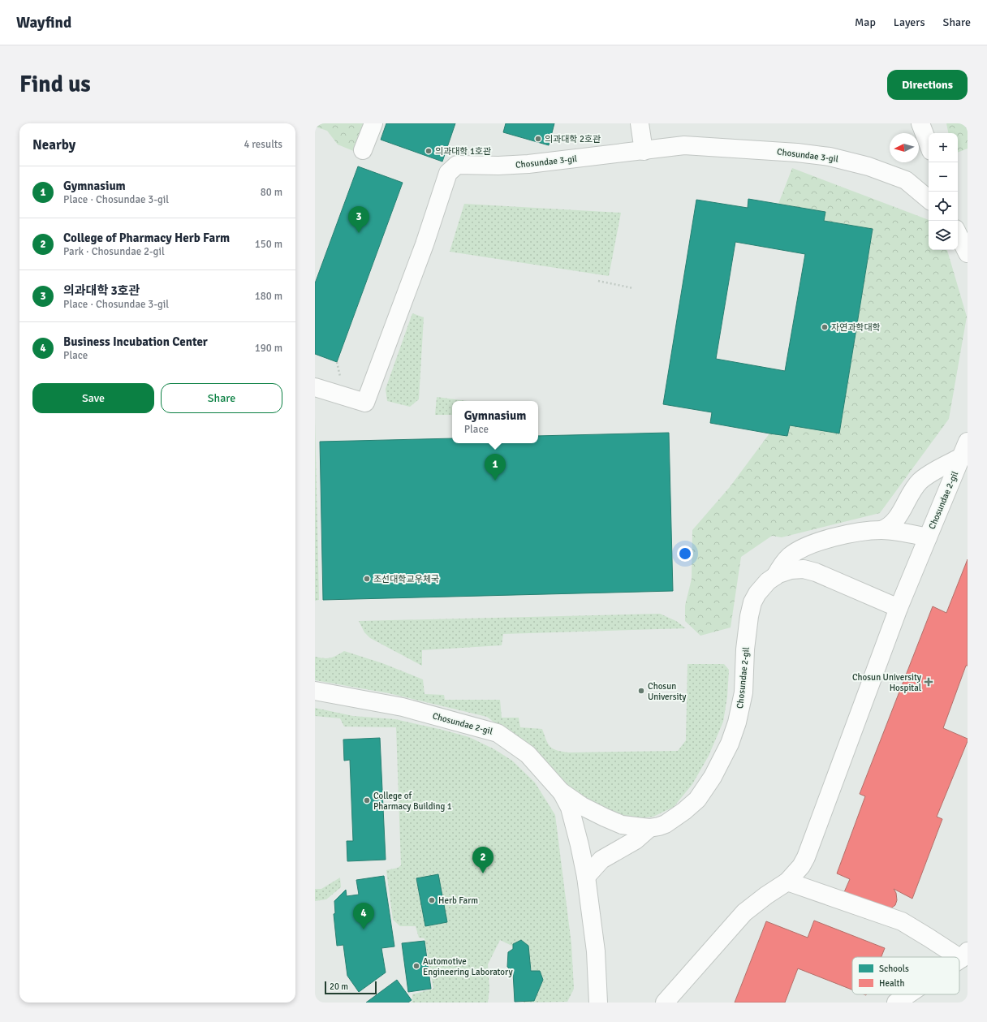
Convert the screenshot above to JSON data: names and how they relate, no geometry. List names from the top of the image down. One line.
{"streets":{"street":["Chosundae 3-gil","Chosundae 2-gil"]},"places":{"other":["의과대학 2호관","의과대학 1호관","자연과학대학","조선대학교우체국","Chosun University","College of Pharmacy Building 1","Herb Farm","Automotive Engineering Laboratory"],"health":["Chosun University Hospital"]},"legend":["Schools","Health"],"scale_bar":"20 m","north":"left","page":{"header":"Wayfind","nav":["Map","Layers","Share"],"buttons":["Directions",["Save","Share"]],"title":"Find us","heading":["Nearby","4 results"],"map_buttons":["+","−"],"list":[{"mark":"1","name":"Gymnasium","note":"Place · Chosundae 3-gil","value":"80 m"},{"mark":"2","name":"College of Pharmacy Herb Farm","note":"Park · Chosundae 2-gil","value":"150 m"},{"mark":"3","name":"의과대학 3호관","note":"Place · Chosundae 3-gil","value":"180 m"},{"mark":"4","name":"Business Incubation Center","note":"Place","value":"190 m"}],"pins":["3","1","2","4"],"popup":["Gymnasium","Place"],"scale":"20 m"}}
